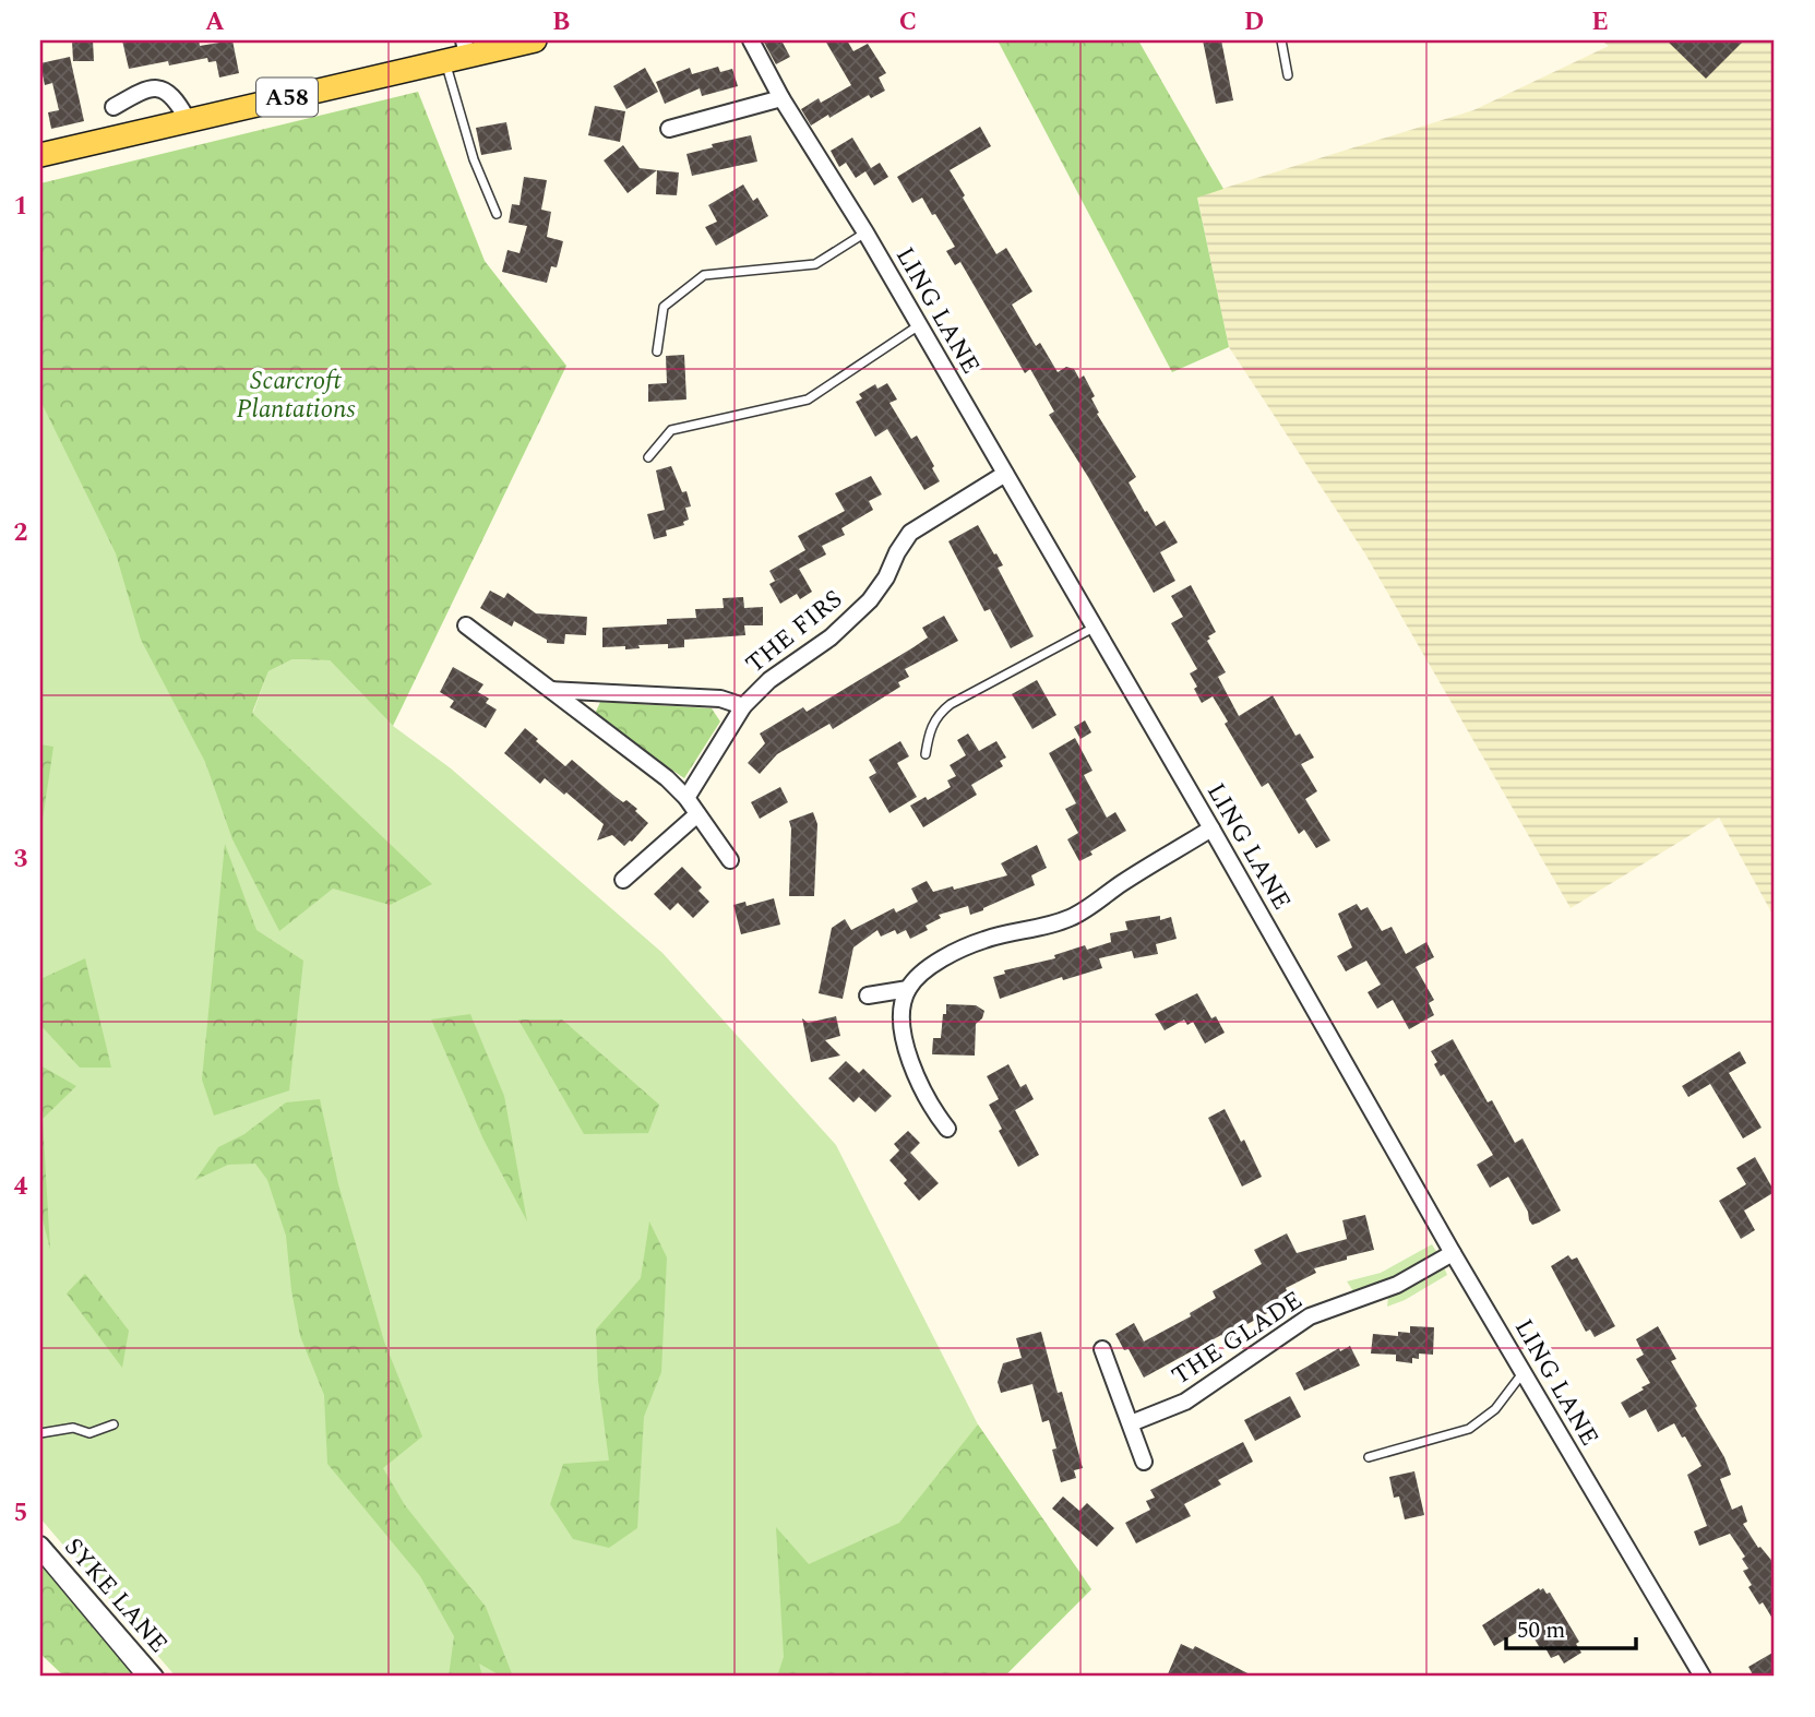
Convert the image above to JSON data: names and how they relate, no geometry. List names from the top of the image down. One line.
{"streets":{"main road":["A58"],"street":["LING LANE","THE FIRS","THE GLADE","SYKE LANE"]},"crossings":[["LING LANE","THE FIRS"],["LING LANE","THE GLADE"]],"parks":["Scarcroft Plantations"],"scale_bar":"50 m","grid":{"columns":["A","B","C","D","E"],"rows":["1","2","3","4","5"]}}
